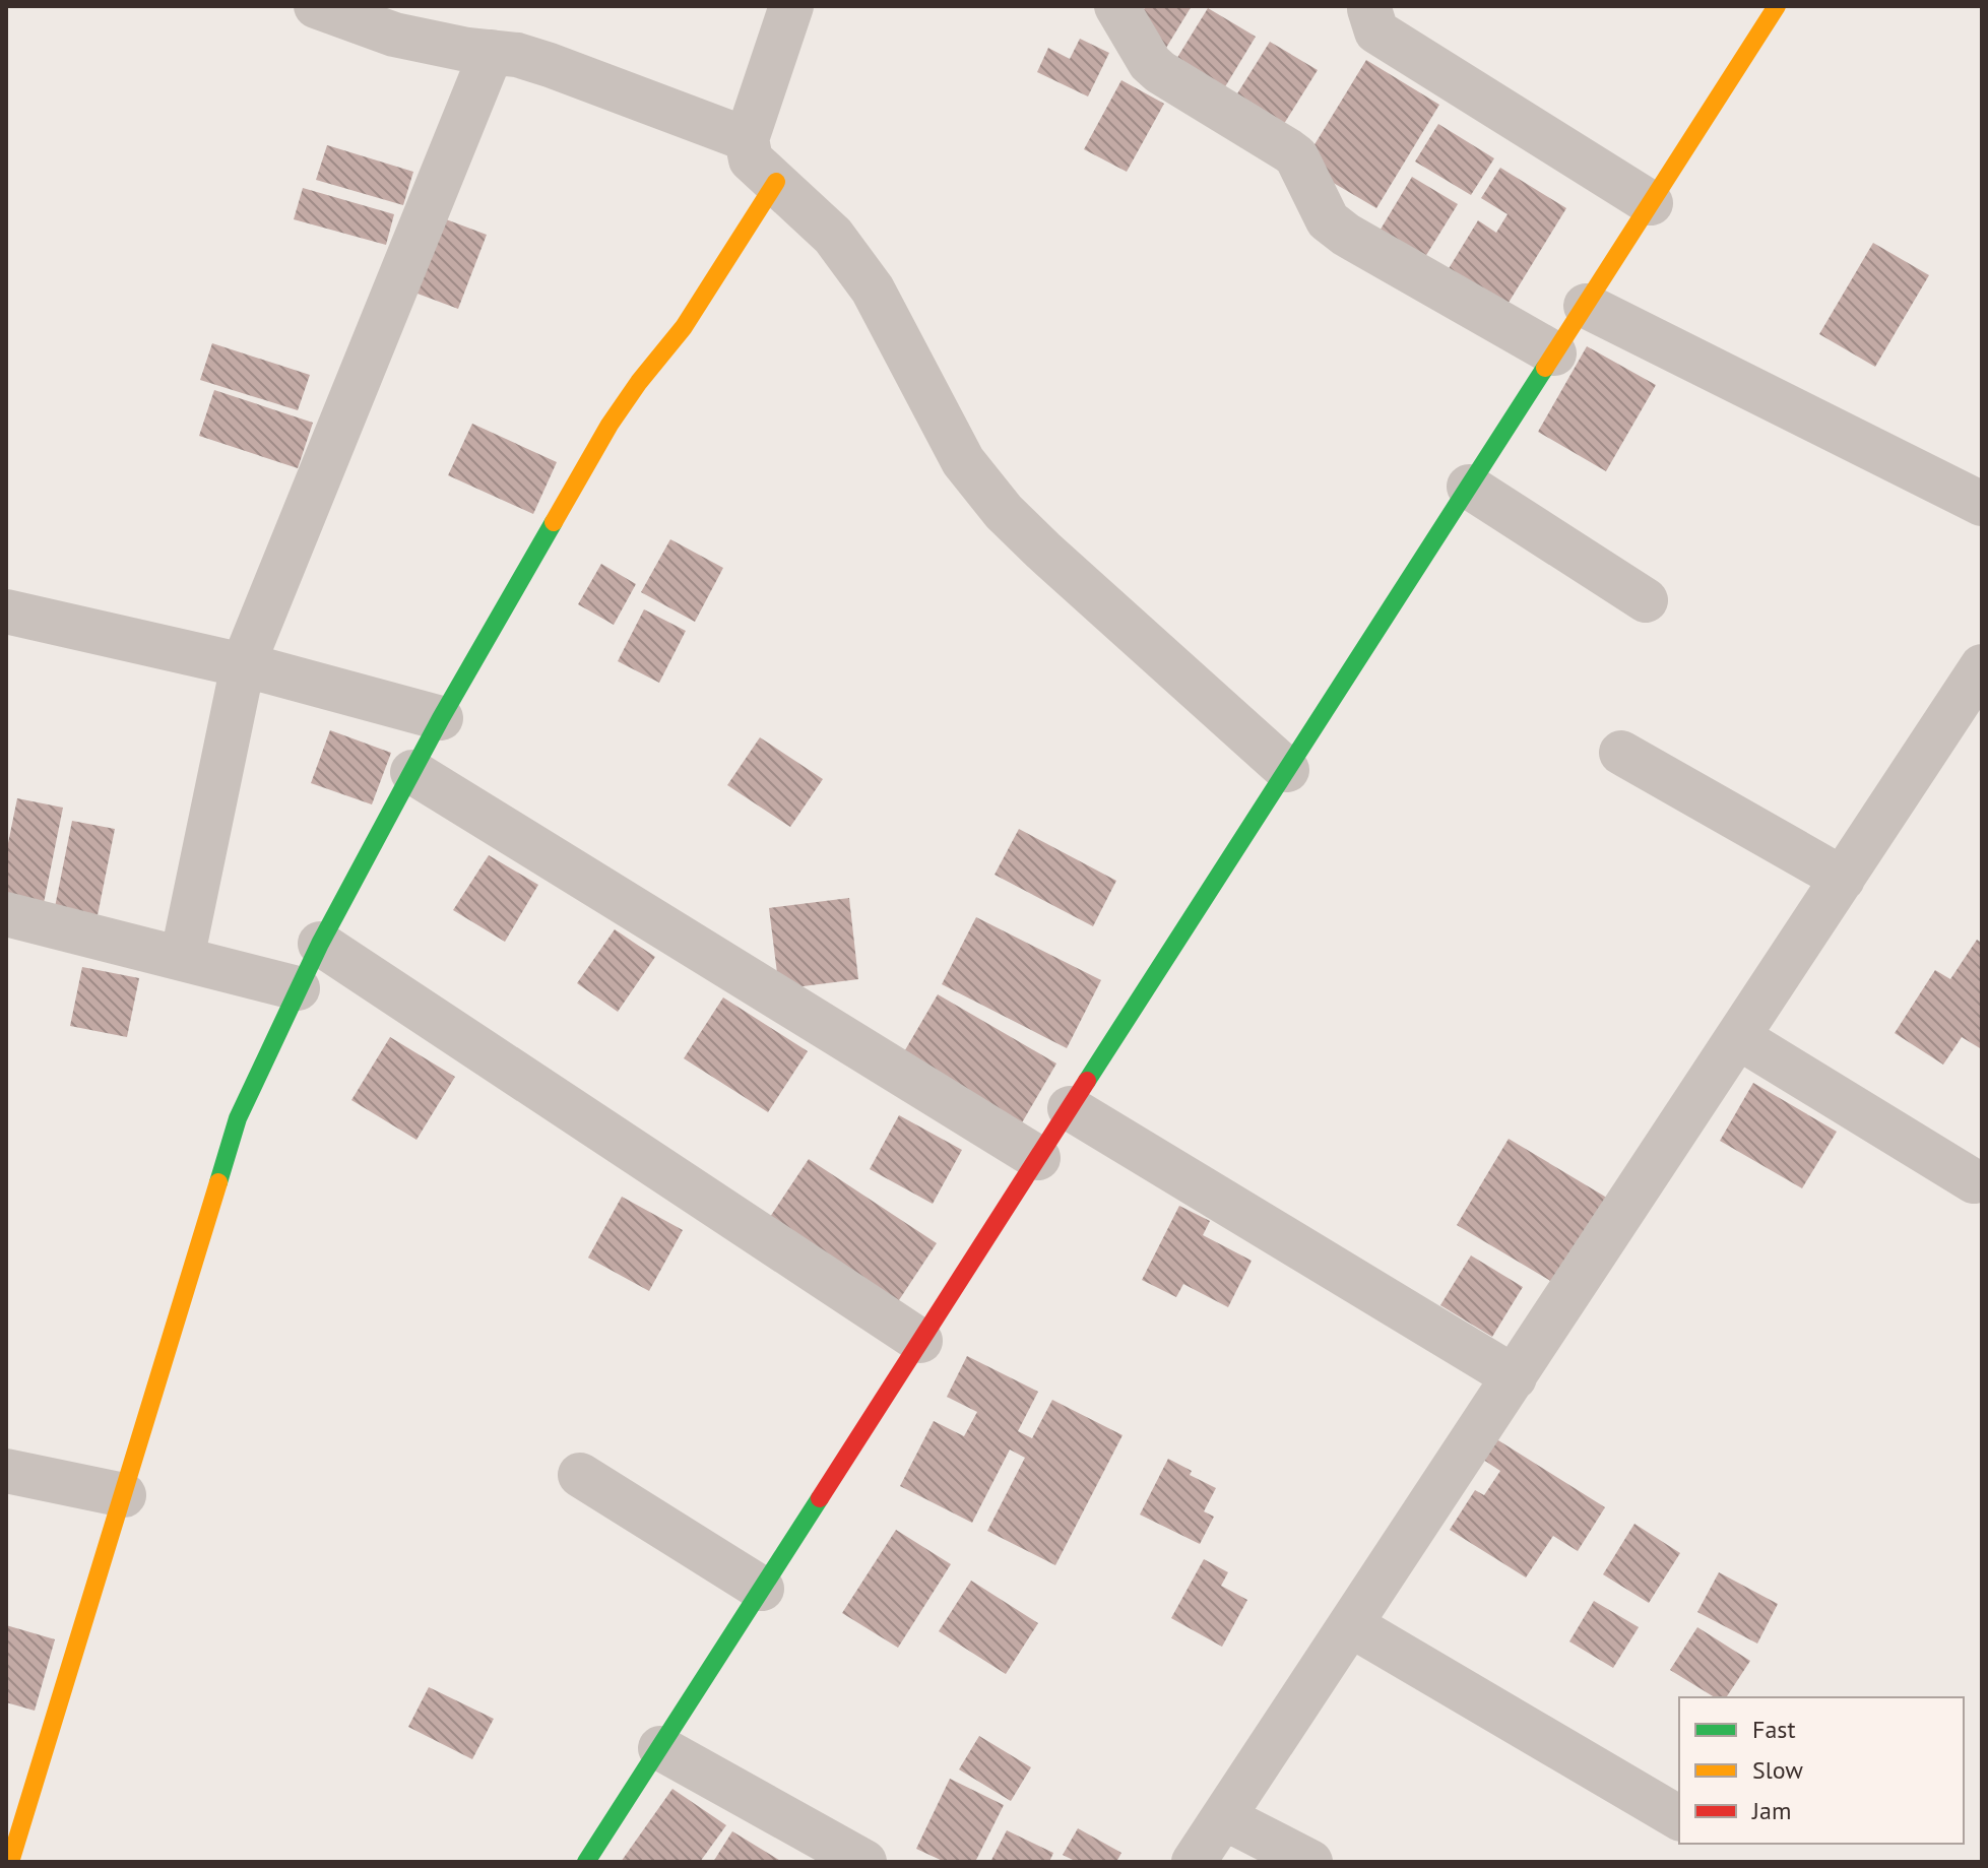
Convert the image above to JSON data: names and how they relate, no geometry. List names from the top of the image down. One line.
{"legend":["Fast","Slow","Jam"]}
